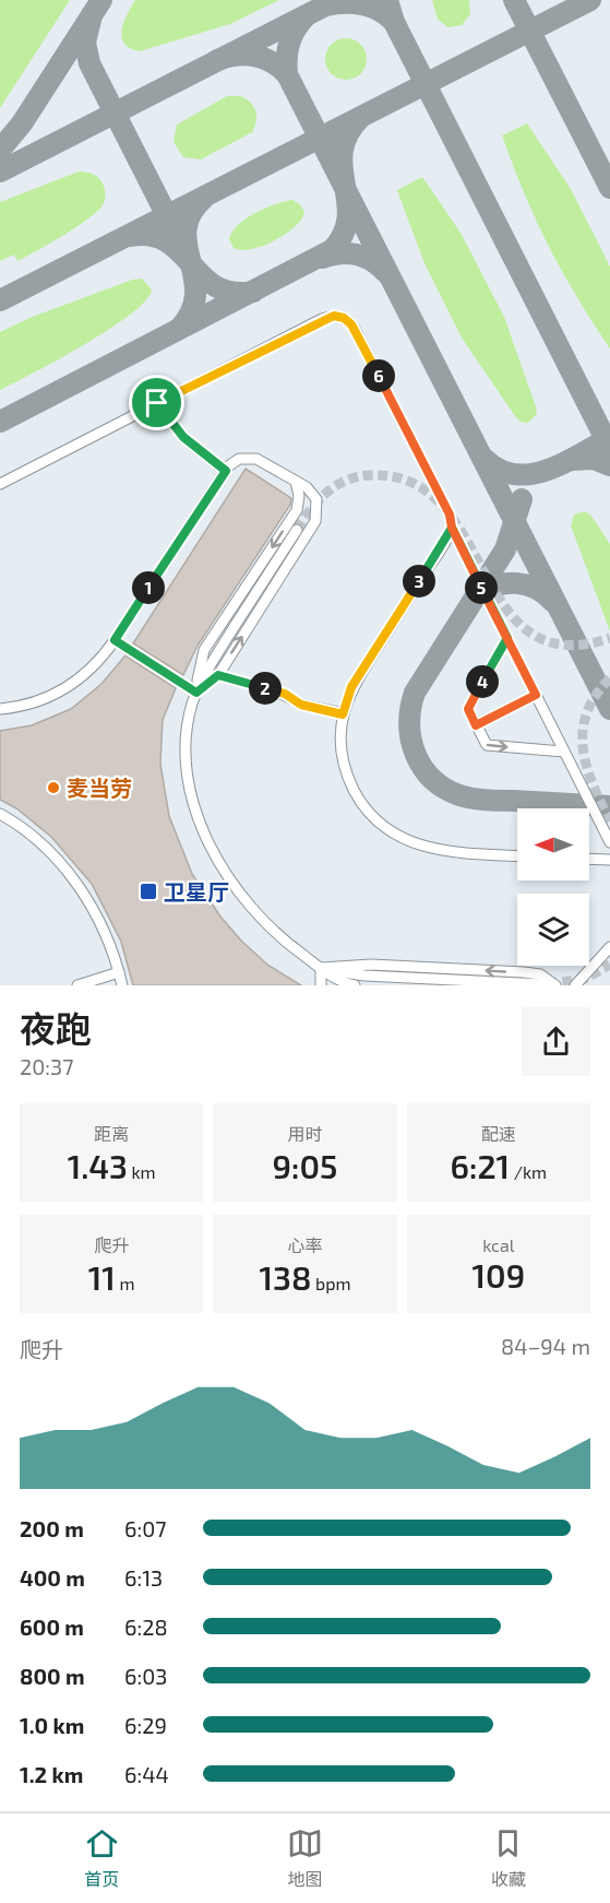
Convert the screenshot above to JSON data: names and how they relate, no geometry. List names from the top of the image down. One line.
{"places":{"other":["麦当劳"],"transit":["卫星厅"]},"north":"left","page":{"pins":["6","3","1","5","4","2"],"heading":["夜跑","20:37"],"stats":[["距离","1.43 km"],["用时","9:05"],["配速","6:21 /km"],["爬升","11 m"],["心率","138 bpm"],["kcal","109"]],"chart":["爬升","84–94 m"],"list":[{"name":"200 m","note":"6:07"},{"name":"400 m","note":"6:13"},{"name":"600 m","note":"6:28"},{"name":"800 m","note":"6:03"},{"name":"1.0 km","note":"6:29"},{"name":"1.2 km","note":"6:44"}],"tabs":["首页","地图","收藏"]}}
